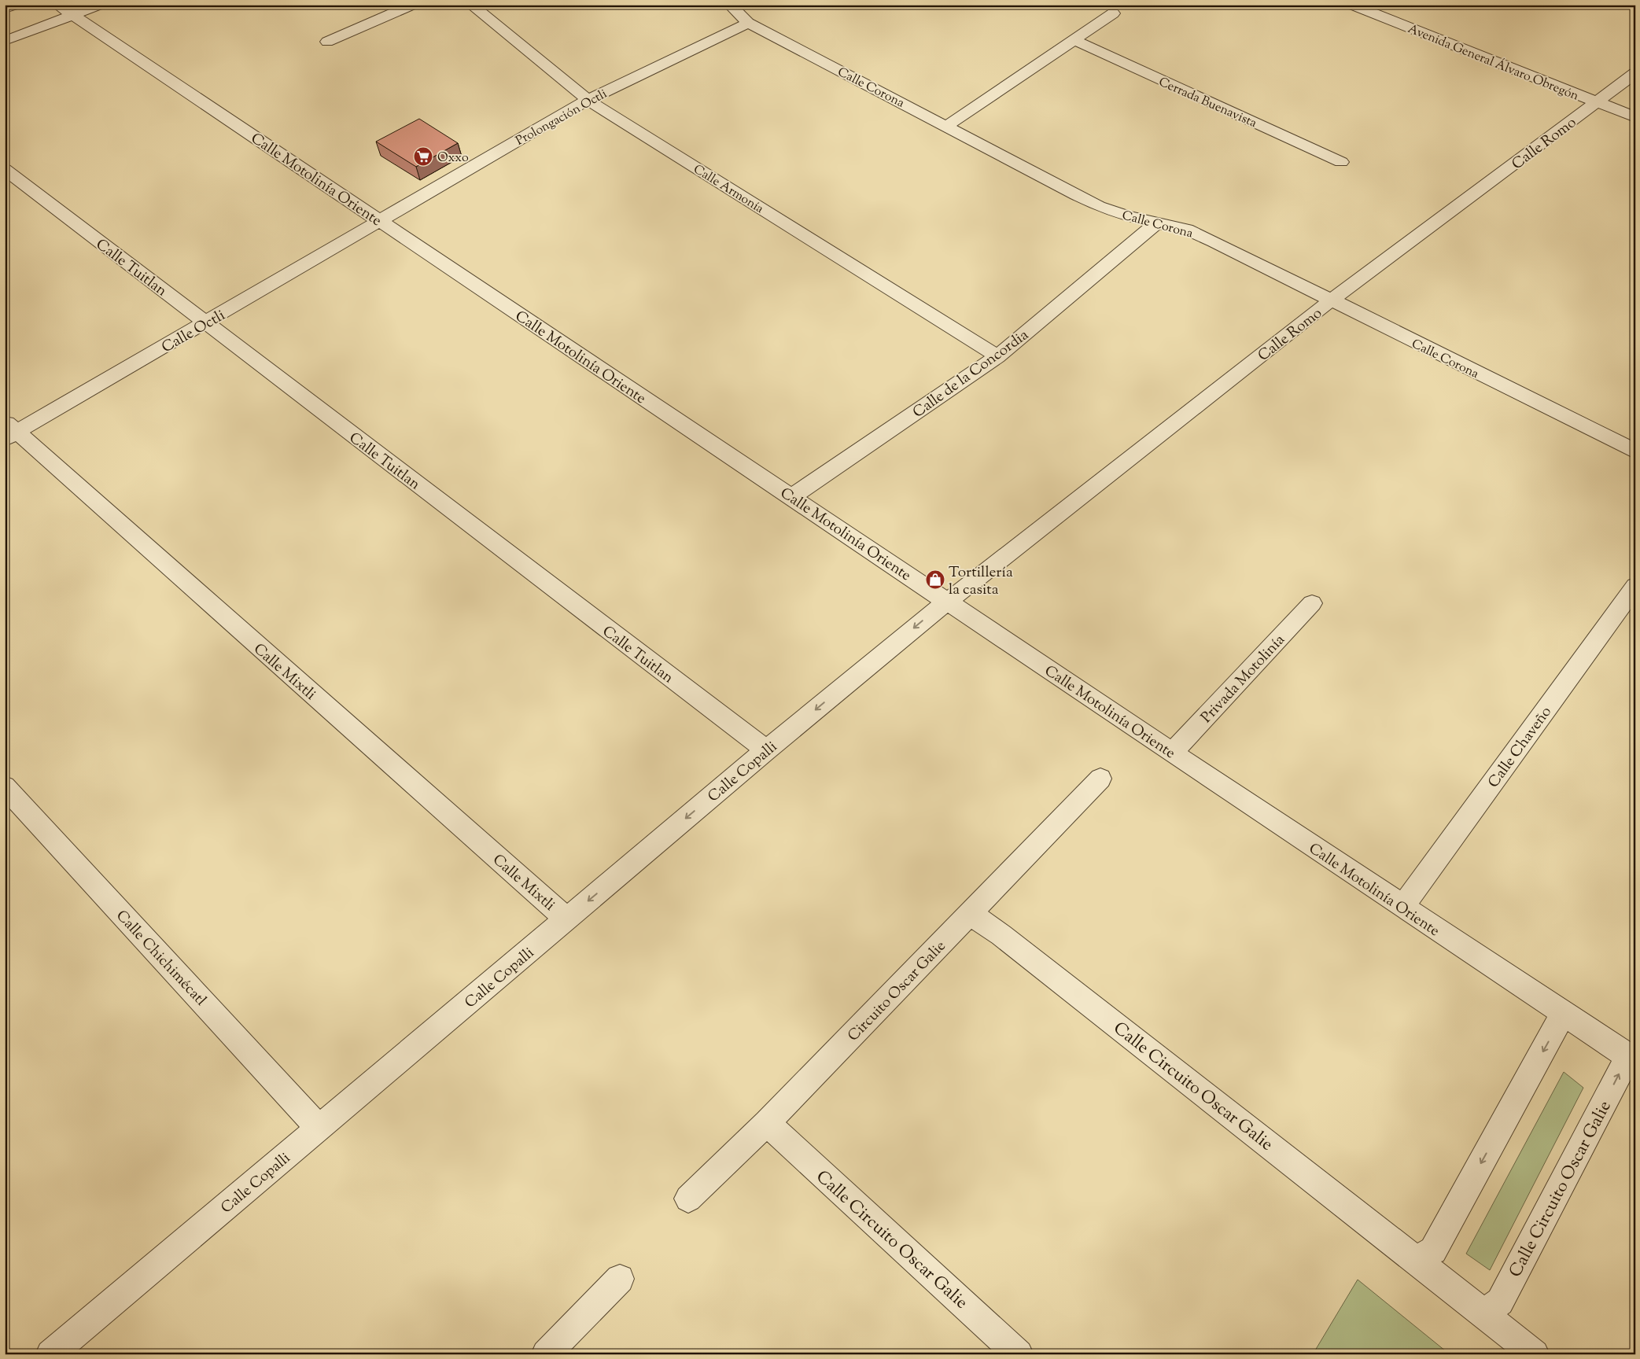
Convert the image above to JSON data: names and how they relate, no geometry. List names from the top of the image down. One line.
{"streets":{"street":["Avenida General Álvaro Obregón","Calle Corona","Cerrada Buenavista","Prolongación Octli","Calle Romo","Calle Motolinía Oriente","Calle Armonía","Calle Tuitlan","Calle Octli","Calle de la Concordia","Calle Mixtli","Privada Motolinía","Calle Chaveño","Calle Copalli","Calle Chichimécatl","Circuito Oscar Galie","Calle Circuito Oscar Galie"]},"crossings":[["Avenida General Álvaro Obregón","Calle Romo"],["Calle Corona","Prolongación Octli"],["Calle Corona","Calle Romo"],["Calle Corona","Calle de la Concordia"],["Prolongación Octli","Calle Motolinía Oriente"],["Prolongación Octli","Calle Armonía"],["Prolongación Octli","Calle Octli"],["Calle Romo","Calle Motolinía Oriente"],["Calle Romo","Calle Copalli"],["Calle Motolinía Oriente","Calle Octli"],["Calle Motolinía Oriente","Calle de la Concordia"],["Calle Motolinía Oriente","Privada Motolinía"],["Calle Motolinía Oriente","Calle Chaveño"],["Calle Motolinía Oriente","Calle Copalli"],["Calle Motolinía Oriente","Calle Circuito Oscar Galie"],["Calle Armonía","Calle de la Concordia"],["Calle Tuitlan","Calle Octli"],["Calle Tuitlan","Calle Copalli"],["Calle Octli","Calle Mixtli"],["Calle Mixtli","Calle Copalli"],["Calle Copalli","Calle Chichimécatl"],["Circuito Oscar Galie","Calle Circuito Oscar Galie"]],"one_way":["Calle Copalli"],"places":{"supermarket":["Oxxo"],"shop":["Tortillería la casita"]}}
